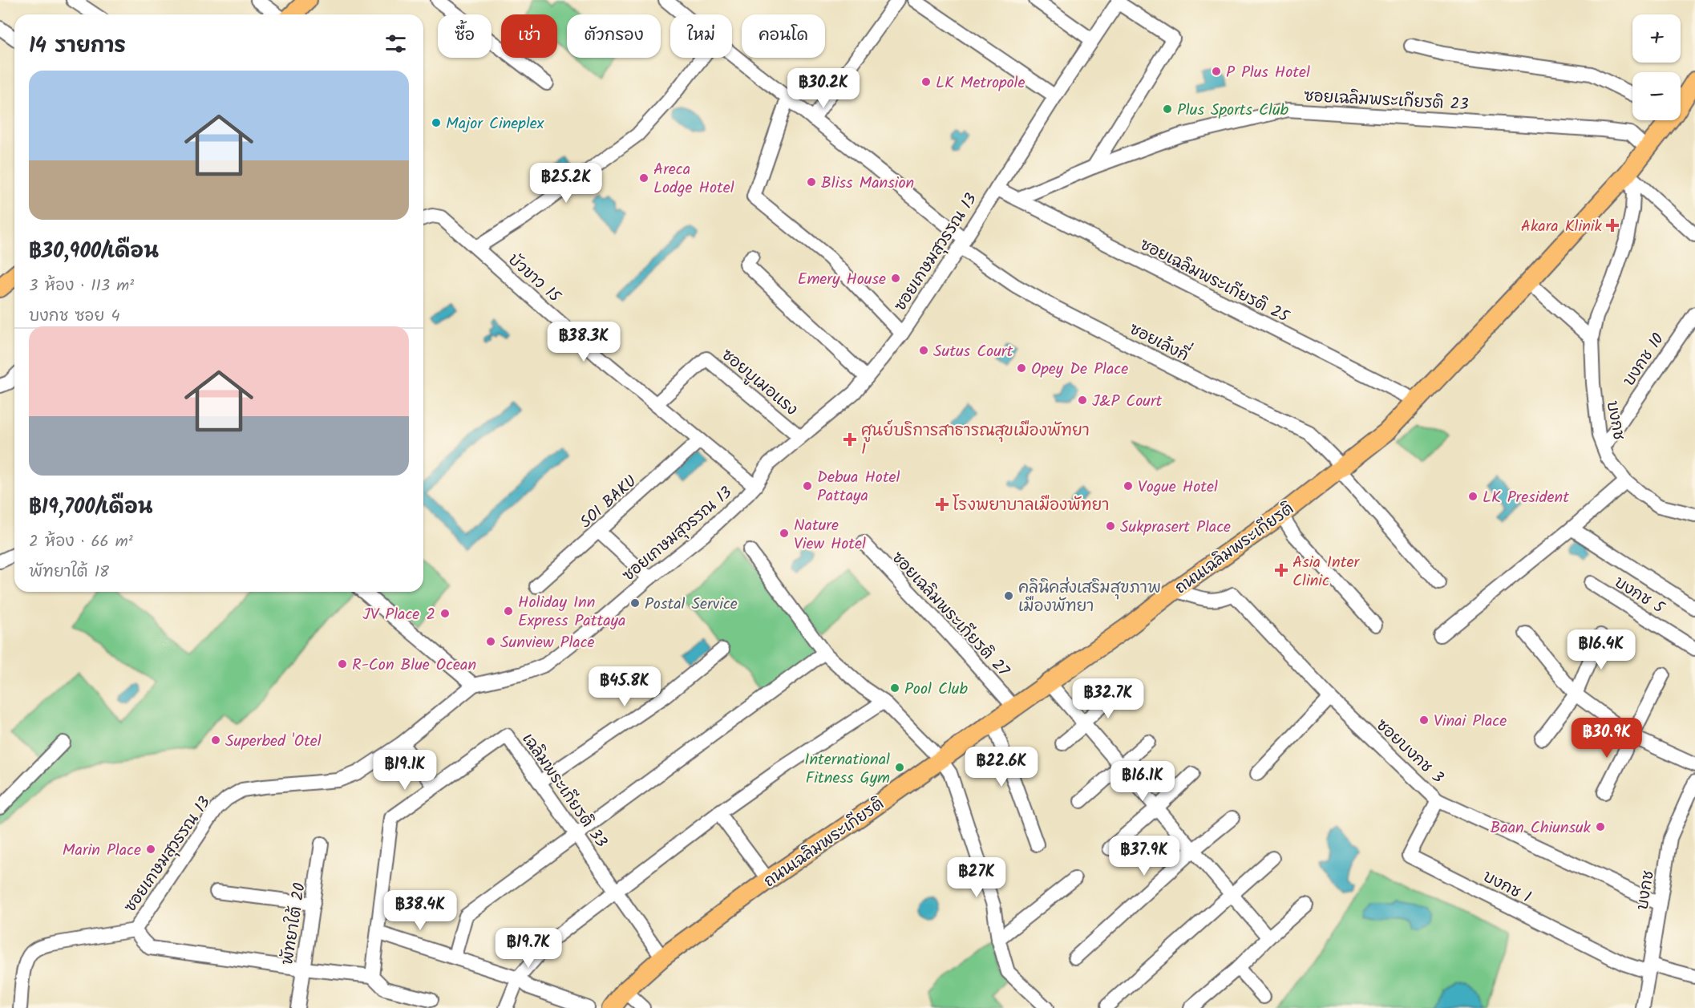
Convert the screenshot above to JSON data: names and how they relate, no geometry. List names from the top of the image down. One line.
{"streets":{"main road":["ถนนเฉลิมพระเกียรติ"],"street":["ซอยเฉลิมพระเกียรติ 23","ซอยเกษมสุวรรณ 13","บัวขาว 15","ซอยเฉลิมพระเกียรติ 25","ซอยเล้งกี่","บงกช 10","ซอยบูเมอแรง","บงกช","SOI BAKU","บงกช 5","ซอยเฉลิมพระเกียรติ 27","ซอยบงกช 3","เฉลิมพระเกียรติ 33","บงกช 1","พัทยาใต้ 20"]},"crossings":[["ซอยเฉลิมพระเกียรติ 23","ซอยเฉลิมพระเกียรติ 25"],["ซอยเฉลิมพระเกียรติ 23","ถนนเฉลิมพระเกียรติ"],["ซอยเกษมสุวรรณ 13","บัวขาว 15"],["ซอยเกษมสุวรรณ 13","ซอยเฉลิมพระเกียรติ 25"],["ซอยเกษมสุวรรณ 13","ซอยเล้งกี่"],["ซอยเกษมสุวรรณ 13","ซอยบูเมอแรง"],["บัวขาว 15","ซอยบูเมอแรง"],["บัวขาว 15","SOI BAKU"],["ซอยเฉลิมพระเกียรติ 25","ถนนเฉลิมพระเกียรติ"],["ซอยเล้งกี่","ถนนเฉลิมพระเกียรติ"],["บงกช 10","บงกช"],["บงกช","ถนนเฉลิมพระเกียรติ"],["บงกช","ซอยบงกช 3"],["บงกช","บงกช 1"],["ถนนเฉลิมพระเกียรติ","ซอยเฉลิมพระเกียรติ 27"],["ถนนเฉลิมพระเกียรติ","ซอยบงกช 3"],["ถนนเฉลิมพระเกียรติ","เฉลิมพระเกียรติ 33"],["ซอยบงกช 3","บงกช 1"]],"places":{"other":["P Plus Hotel","LK Metropole","Plus Sports Club","Major Cineplex","Areca Lodge Hotel","Bliss Mansion","Emery House","Sutus Court","Opey De Place","J&P Court","Debua Hotel Pattaya","Vogue Hotel","LK President","Sukprasert Place","Nature View Hotel","คลินิคส่งเสริมสุขภาพ เมืองพัทยา","Postal Service","Holiday Inn Express Pattaya","JV Place 2","Sunview Place","R-Con Blue Ocean","Pool Club","Vinai Place","Superbed 'Otel","International Fitness Gym","Baan Chiunsuk","Marin Place"],"health":["Akara Klinik","ศูนย์บริการสาธารณสุขเมืองพัทยา 1","โรงพยาบาลเมืองพัทยา","Asia Inter Clinic"]},"page":{"map_buttons":["+","−"],"chip":["ซื้อ","เช่า","ตัวกรอง","ใหม่","คอนโด"],"heading":"14 รายการ","price":["฿30.2K","฿25.2K","฿38.3K","฿16.4K","฿45.8K","฿32.7K","฿30.9K","฿22.6K","฿19.1K","฿16.1K","฿37.9K","฿27K","฿38.4K","฿19.7K"],"list":[{"name":"฿30,900/เดือน","note":"3 ห้อง · 113 m² · บงกช ซอย 4"},{"name":"฿19,700/เดือน","note":"2 ห้อง · 66 m² · พัทยาใต้ 18"}]}}
